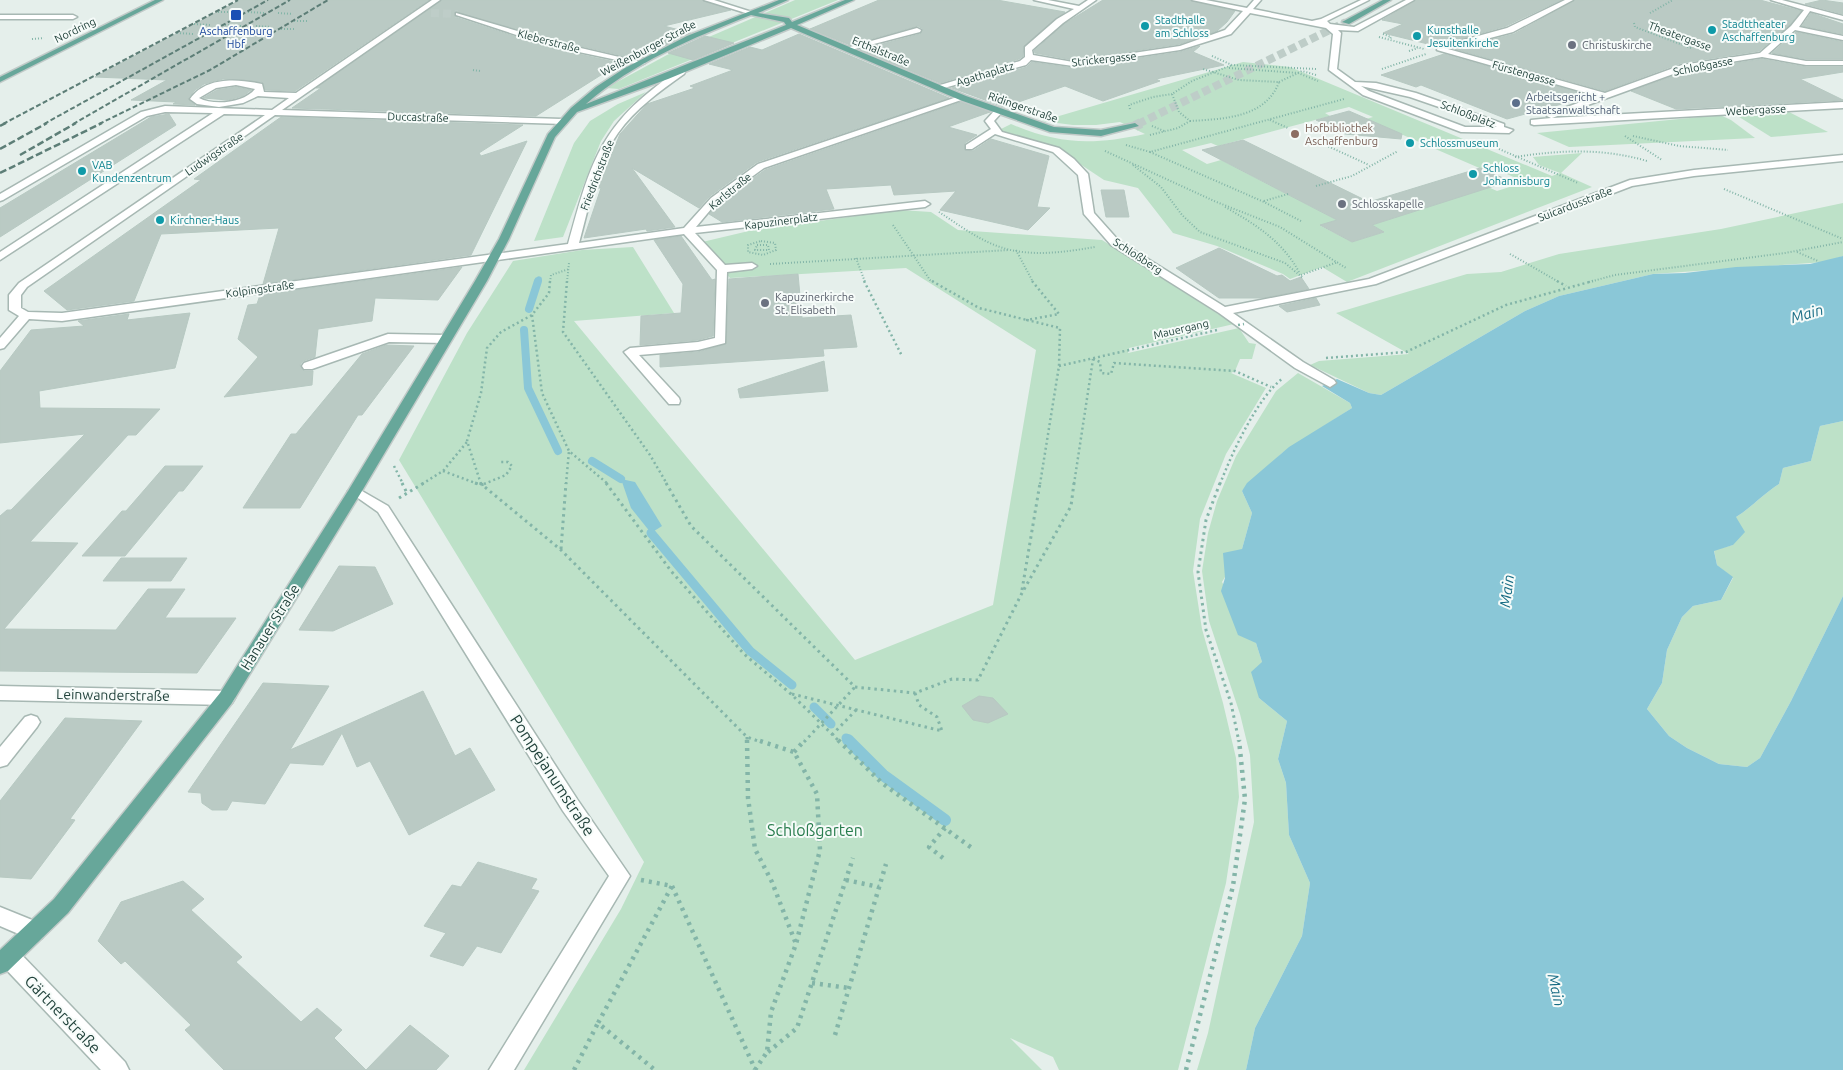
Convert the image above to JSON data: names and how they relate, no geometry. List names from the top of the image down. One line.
{"streets":{"main road":["Nordring","Weißenburger Straße","Erthalstraße","Ridingerstraße","Friedrichstraße","Hanauer Straße"],"street":["Kleberstraße","Strickergasse","Schloßgasse","Fürstengasse","Agathaplatz","Webergasse","Schloßplatz","Duccastraße","Ludwigstraße","Karlstraße","Suicardusstraße","Kapuzinerplatz","Schloßberg","Kolpingstraße","Leinwanderstraße","Pompejanumstraße","Gärtnerstraße"],"path":["Theatergasse","Mauergang"]},"crossings":[["Theatergasse","Schloßgasse"],["Kleberstraße","Weißenburger Straße"],["Weißenburger Straße","Erthalstraße"],["Weißenburger Straße","Duccastraße"],["Weißenburger Straße","Friedrichstraße"],["Weißenburger Straße","Kolpingstraße"],["Weißenburger Straße","Hanauer Straße"],["Erthalstraße","Agathaplatz"],["Erthalstraße","Ridingerstraße"],["Erthalstraße","Friedrichstraße"],["Erthalstraße","Karlstraße"],["Strickergasse","Agathaplatz"],["Schloßgasse","Fürstengasse"],["Schloßgasse","Webergasse"],["Ridingerstraße","Karlstraße"],["Duccastraße","Ludwigstraße"],["Karlstraße","Kapuzinerplatz"],["Suicardusstraße","Schloßberg"],["Kolpingstraße","Hanauer Straße"],["Hanauer Straße","Leinwanderstraße"],["Hanauer Straße","Pompejanumstraße"],["Hanauer Straße","Gärtnerstraße"]],"water":["Main"],"parks":["Schloßgarten"],"places":{"transit":["Aschaffenburg Hbf"],"other":["Stadthalle am Schloss","Stadttheater Aschaffenburg","Kunsthalle Jesuitenkirche","Christuskirche","Arbeitsgericht + Staatsanwaltschaft","Hofbibliothek Aschaffenburg","Schlossmuseum","VAB Kundenzentrum","Schloss Johannisburg","Schlosskapelle","Kirchner-Haus","Kapuzinerkirche St. Elisabeth"]}}
